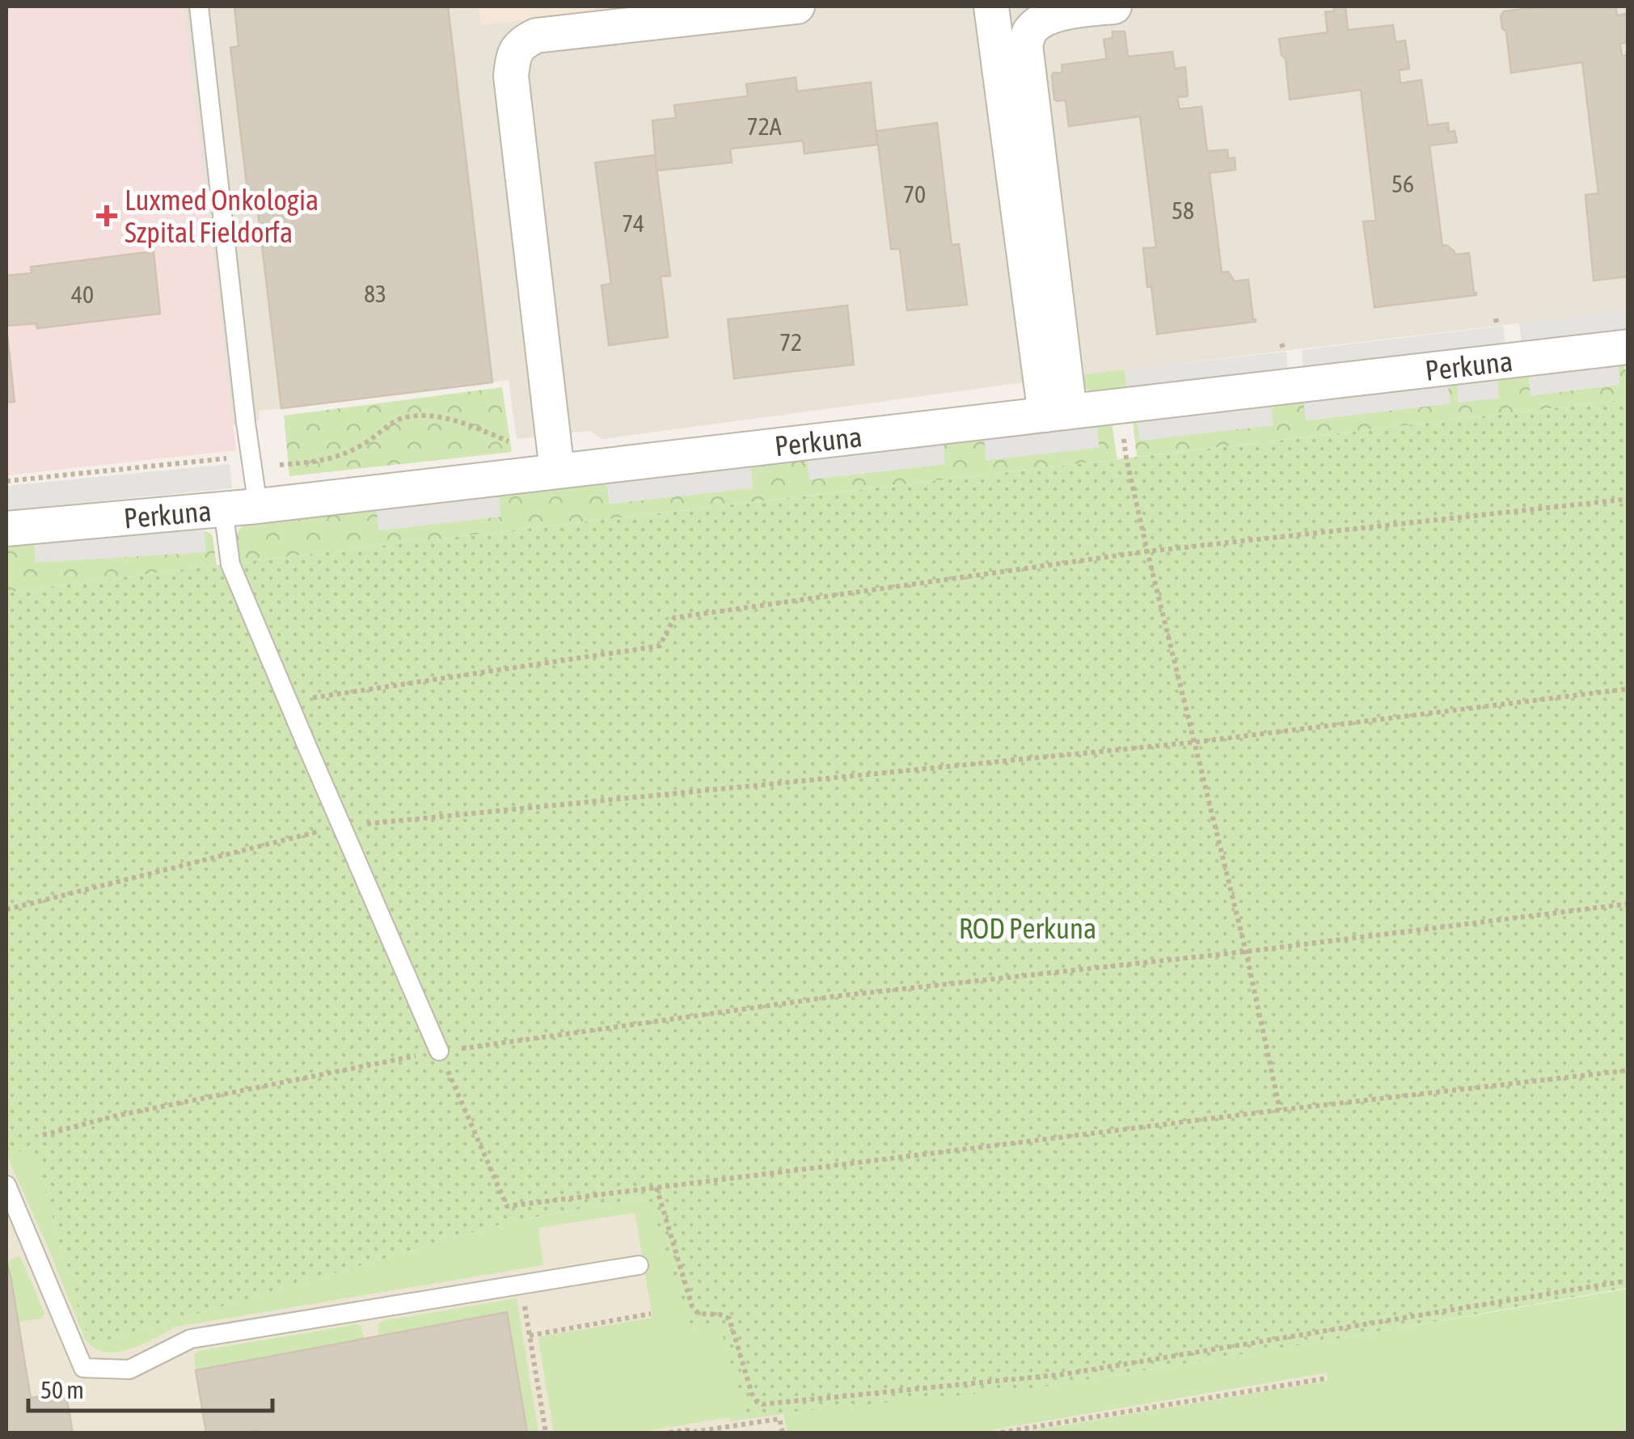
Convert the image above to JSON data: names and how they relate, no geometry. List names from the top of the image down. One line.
{"streets":{"street":["Perkuna"]},"parks":["ROD Perkuna"],"places":{"health":["Luxmed Onkologia Szpital Fieldorfa"]},"house_numbers":["72A","56","70","58","74","83","40","72"],"scale_bar":"50 m"}
